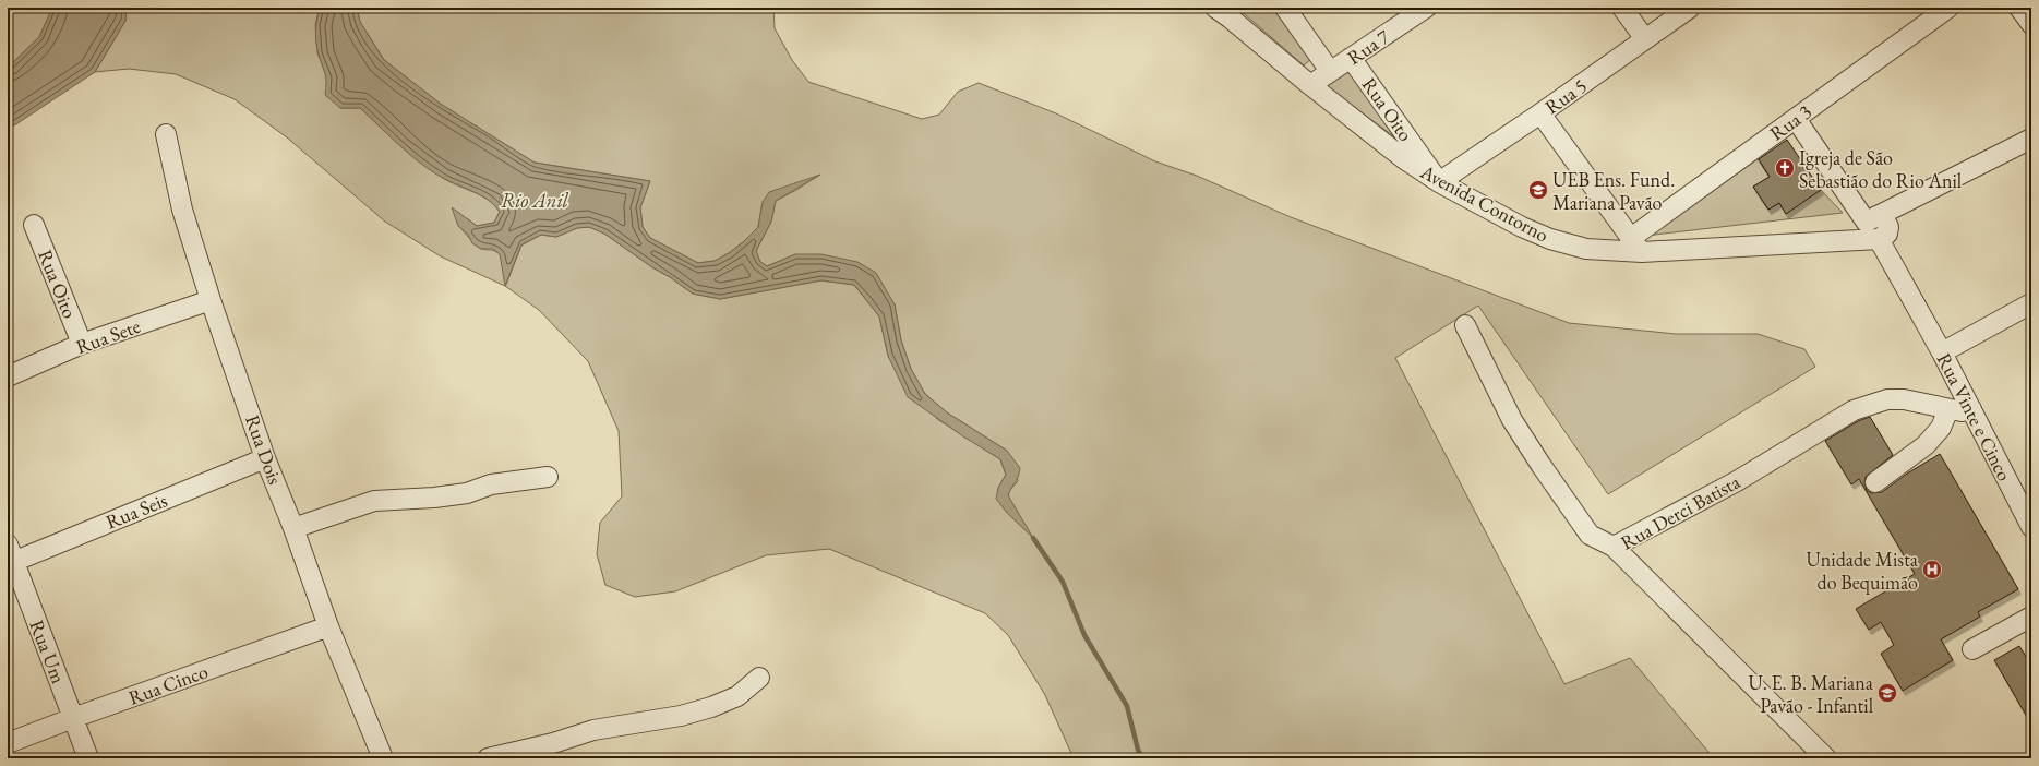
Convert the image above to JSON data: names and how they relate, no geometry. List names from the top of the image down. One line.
{"streets":{"street":["Rua 7","Rua 5","Rua Oito","Rua 3","Avenida Contorno","Rua Sete","Rua Vinte e Cinco","Rua Dois","Rua Seis","Rua Derci Batista","Rua Um","Rua Cinco"]},"crossings":[["Rua 7","Rua Oito"],["Rua 7","Avenida Contorno"],["Rua 5","Rua Oito"],["Rua 5","Avenida Contorno"],["Rua Oito","Avenida Contorno"],["Rua Oito","Rua Sete"],["Rua 3","Avenida Contorno"],["Avenida Contorno","Rua Vinte e Cinco"],["Rua Sete","Rua Dois"],["Rua Vinte e Cinco","Rua Derci Batista"],["Rua Dois","Rua Seis"],["Rua Dois","Rua Cinco"],["Rua Seis","Rua Um"],["Rua Um","Rua Cinco"]],"water":["Rio Anil"],"places":{"church":["Igreja de São Sebastião do Rio Anil"],"school or university":["UEB Ens. Fund. Mariana Pavão","U. E. B. Mariana Pavão - Infantil"],"hospital":["Unidade Mista do Bequimão"]}}
